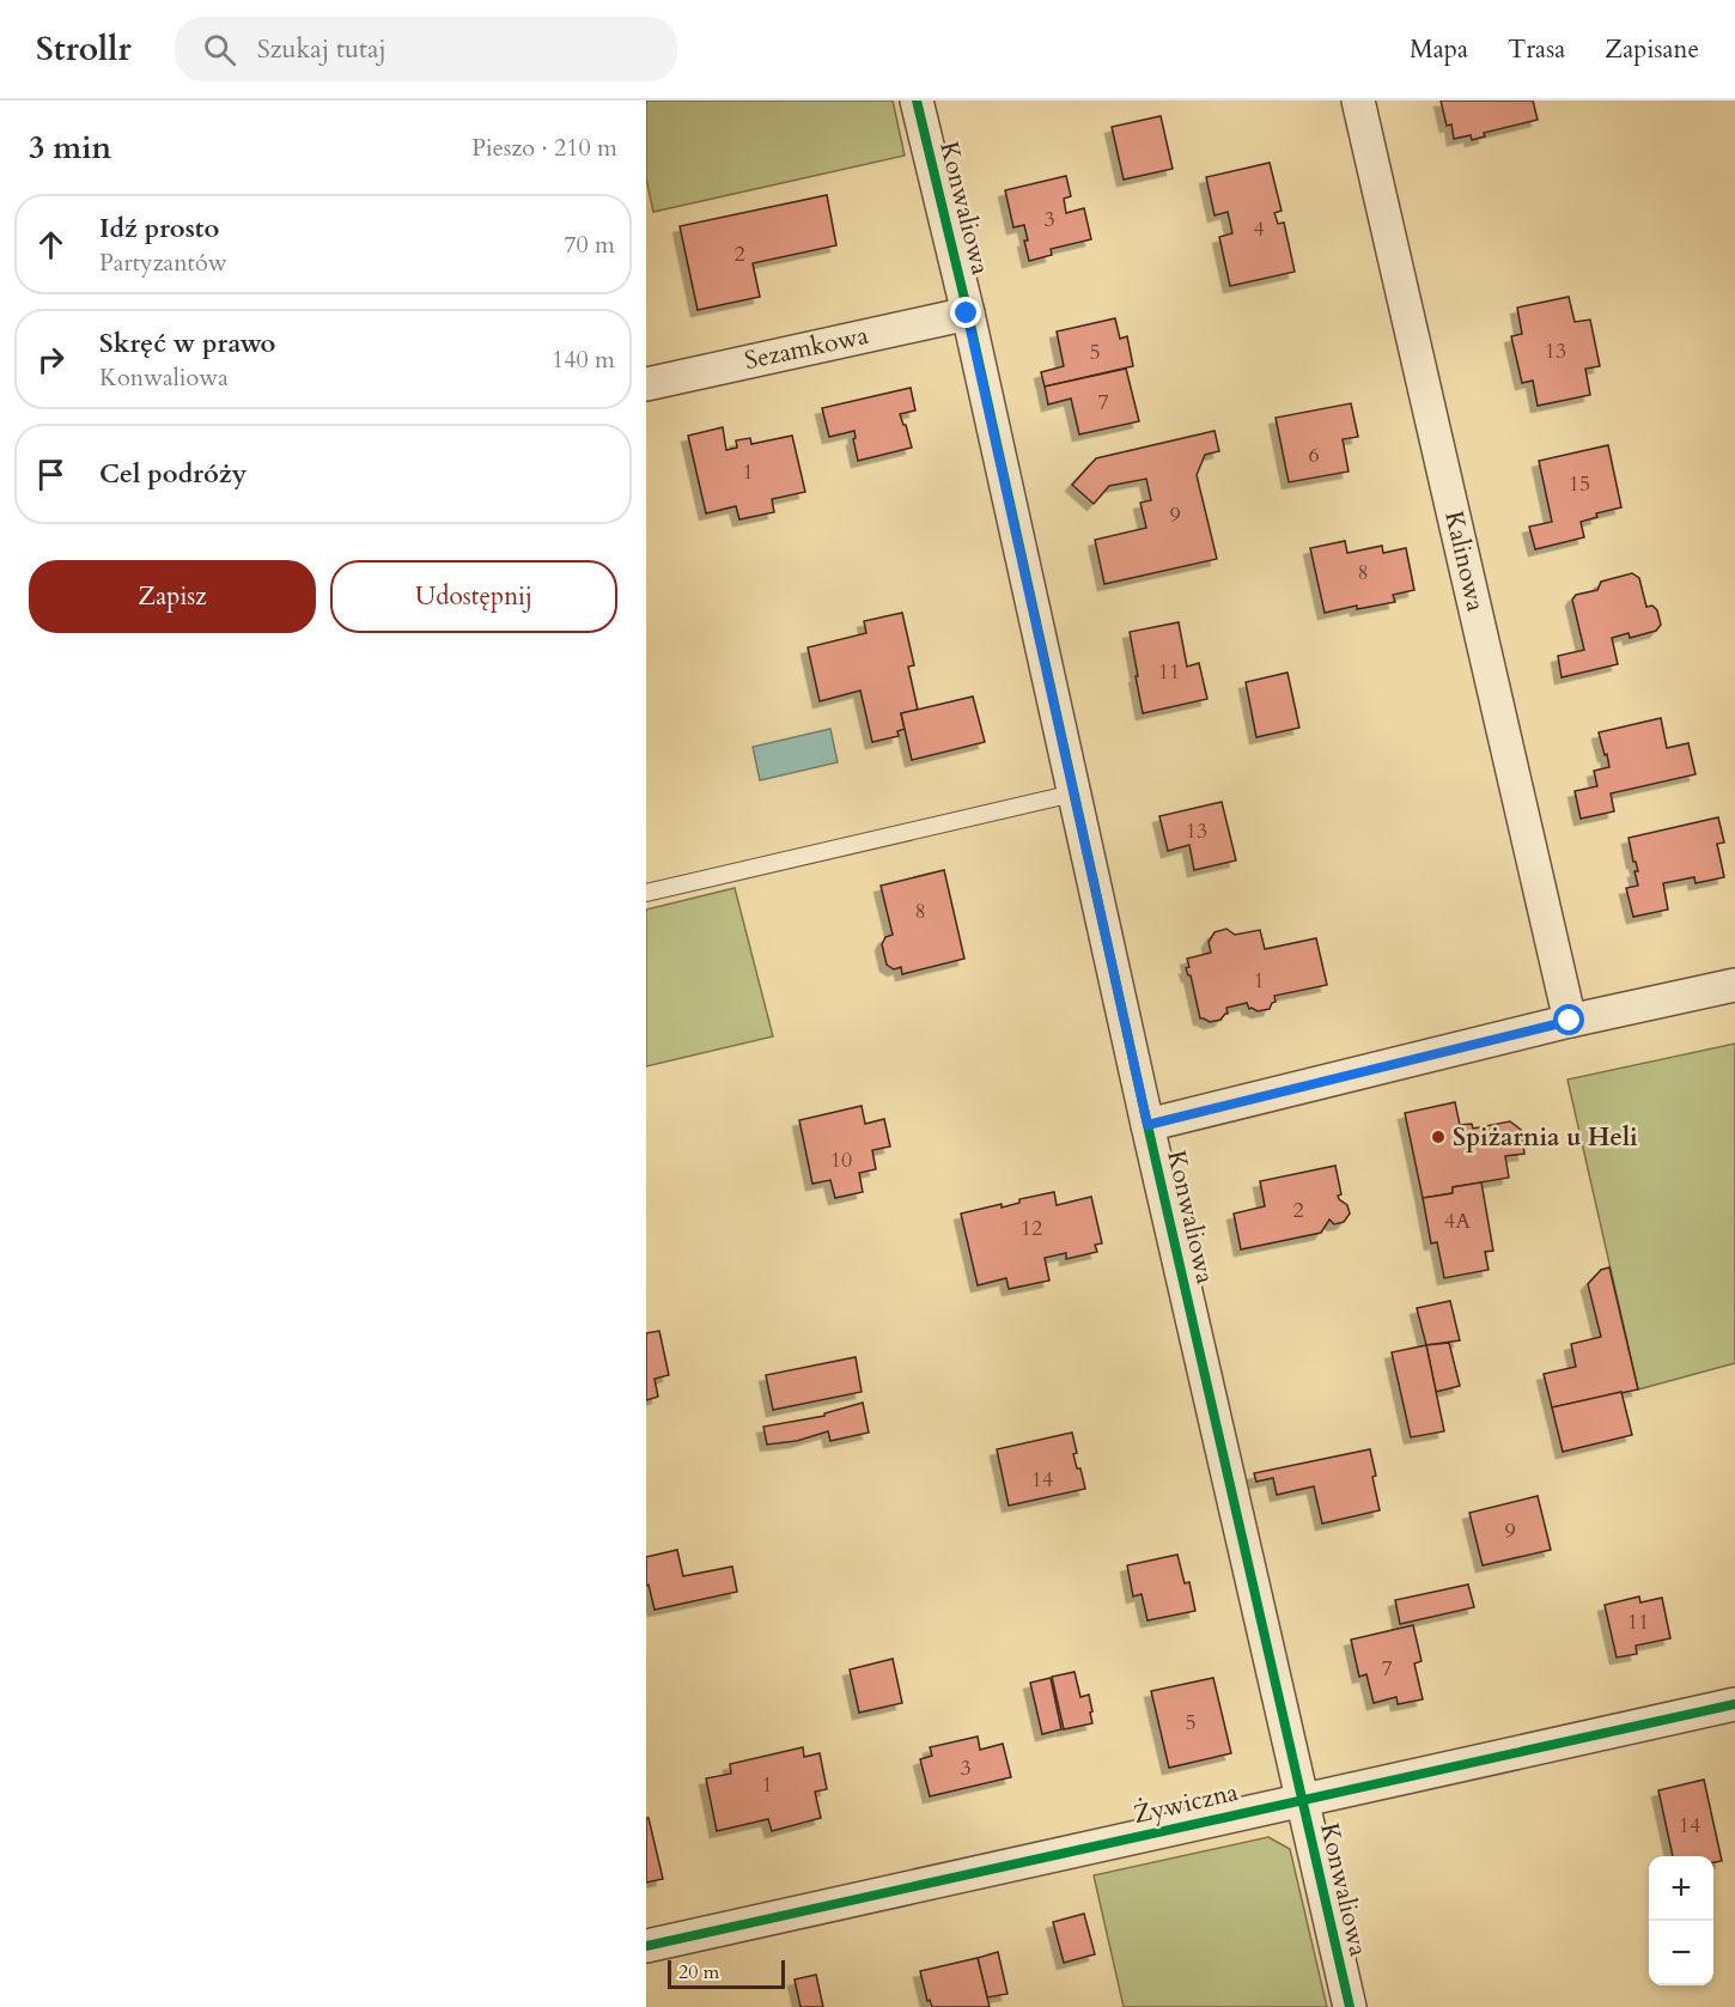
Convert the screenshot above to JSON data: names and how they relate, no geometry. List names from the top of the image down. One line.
{"streets":{"street":["Konwaliowa","Sezamkowa","Kalinowa","Żywiczna"]},"crossings":[["Konwaliowa","Sezamkowa"],["Konwaliowa","Żywiczna"]],"places":["Spiżarnia u Heli"],"house_numbers":["3","4","2","13","5","7","6","1","15","9","8","11","13","8","1","10","2","4A","12","14","9","11","7","5","3","1","14"],"scale_bar":"20 m","page":{"header":"Strollr","search":"Szukaj tutaj","nav":["Mapa","Trasa","Zapisane"],"heading":["3 min","Pieszo · 210 m"],"list":[["Idź prosto","Partyzantów","70 m"],["Skręć w prawo","Konwaliowa","140 m"],"Cel podróży"],"buttons":["Zapisz","Udostępnij"],"map_buttons":["+","−"],"scale":"20 m"}}
